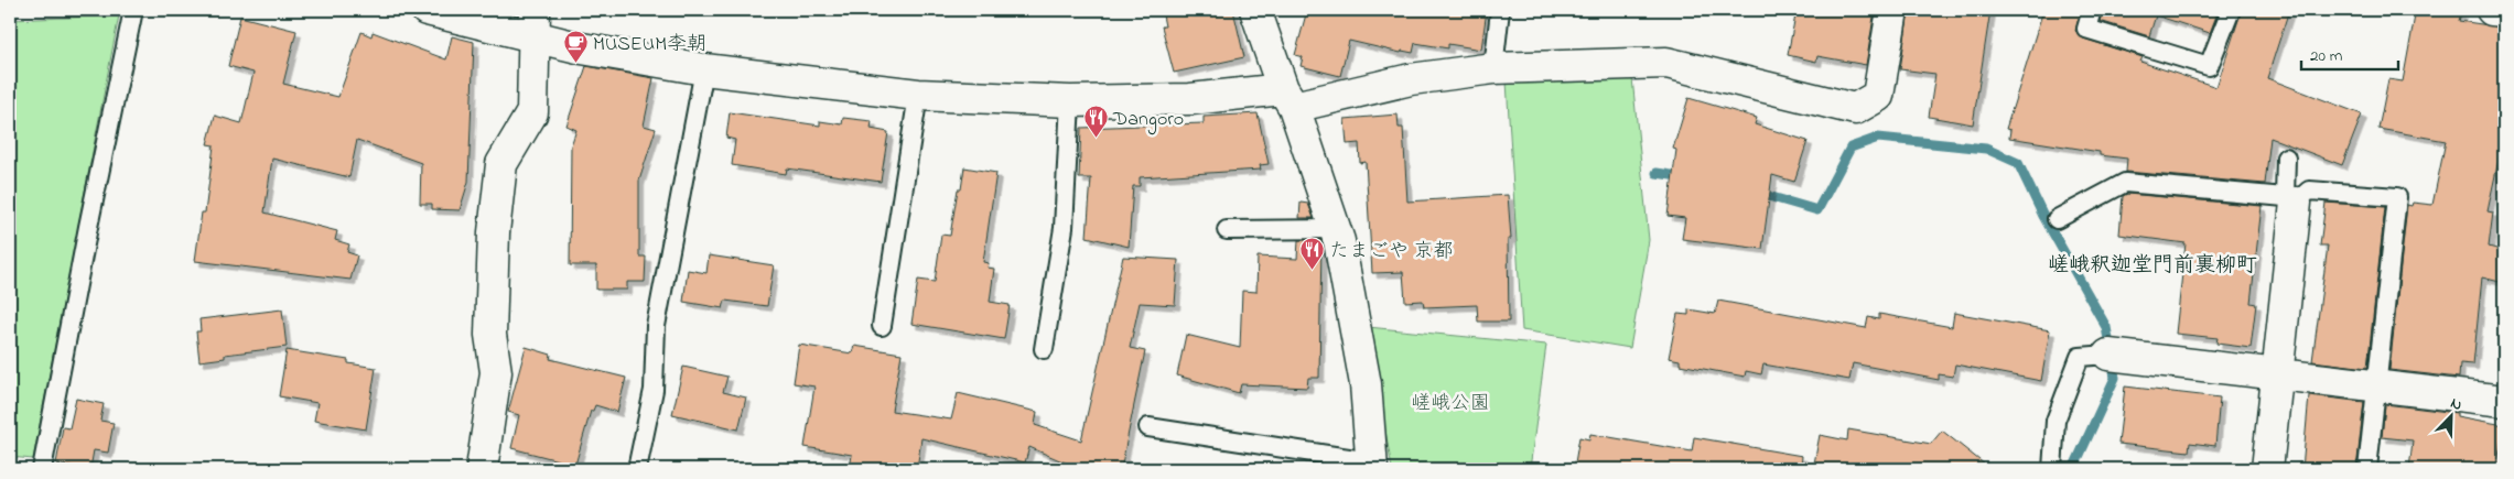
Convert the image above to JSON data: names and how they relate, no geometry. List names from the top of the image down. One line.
{"districts":["嵯峨釈迦堂門前裏柳町"],"parks":["嵯峨公園"],"places":{"cafe":["MUSEUM李朝"],"restaurant":["Dangoro","たまごや 京都"]},"scale_bar":"20 m","north":"top right"}
